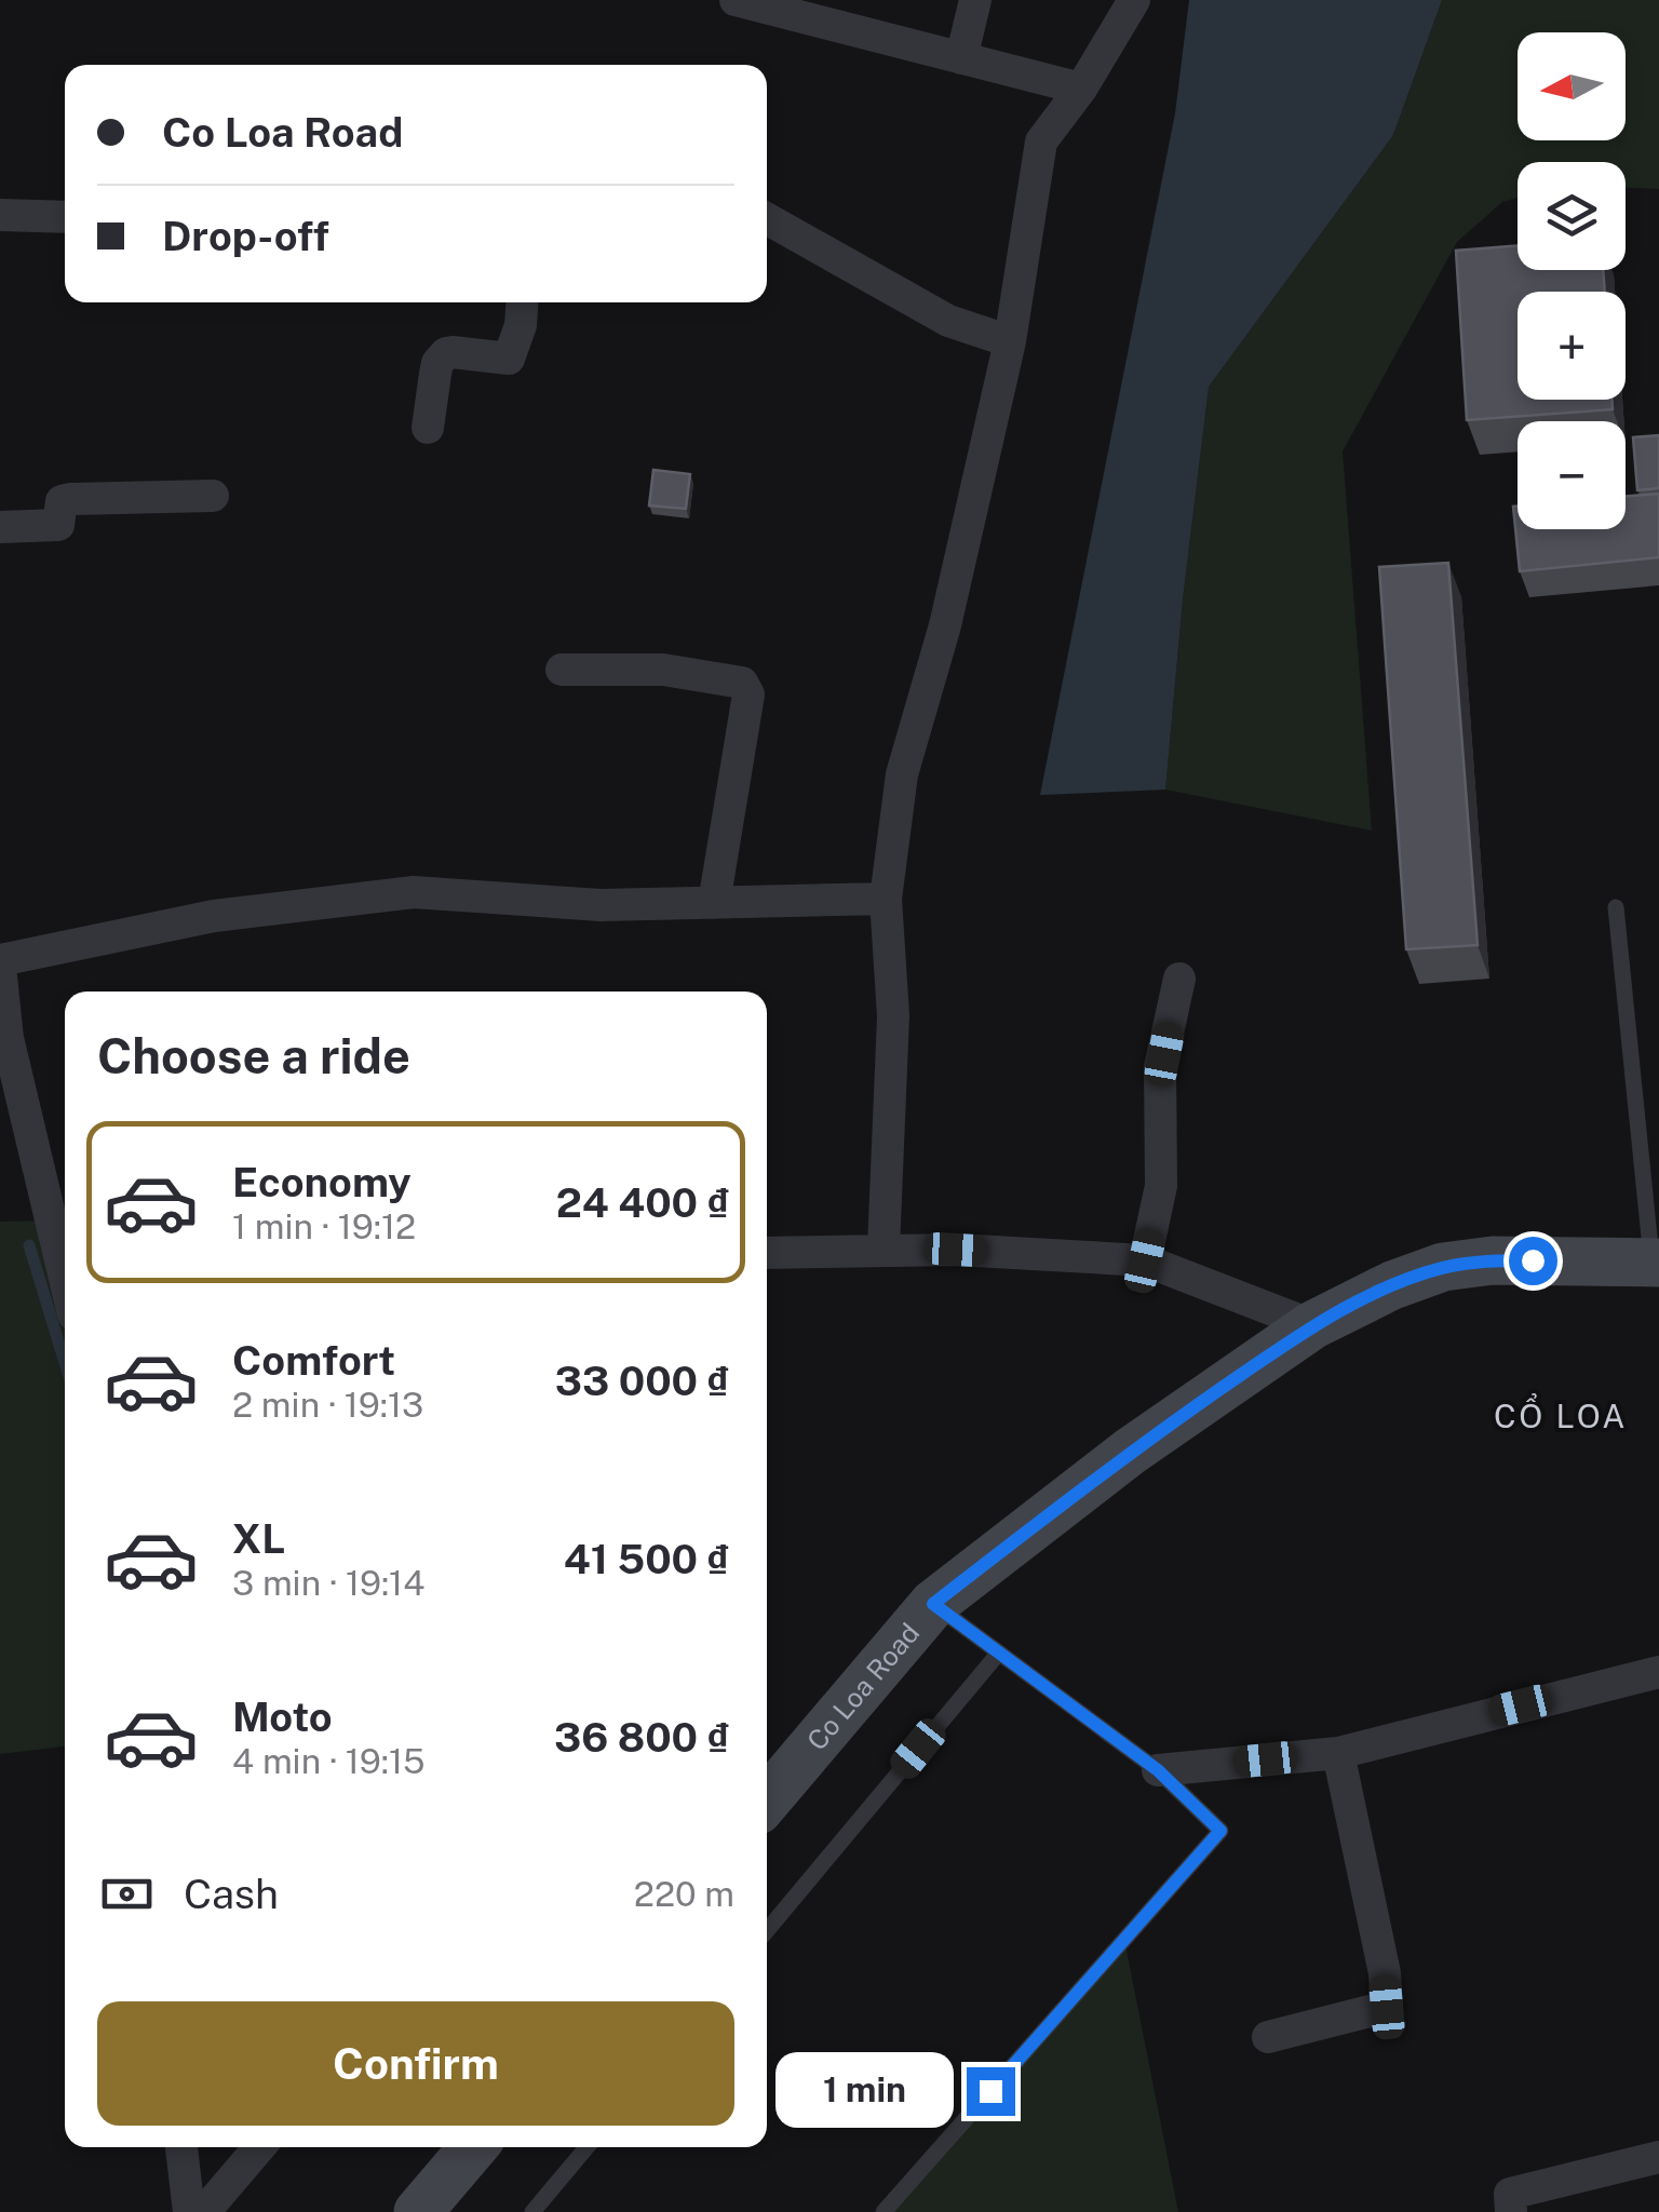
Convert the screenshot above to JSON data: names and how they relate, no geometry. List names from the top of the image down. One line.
{"streets":{"street":["Co Loa Road"]},"districts":["CỔ LOA"],"north":"left","page":{"map_buttons":["+","−"],"banner":["Co Loa Road","Drop-off"],"heading":"Choose a ride","list":[{"name":"Economy","note":"1 min · 19:12","value":"24 400 ₫"},{"name":"Comfort","note":"2 min · 19:13","value":"33 000 ₫"},{"name":"XL","note":"3 min · 19:14","value":"41 500 ₫"},{"name":"Moto","note":"4 min · 19:15","value":"36 800 ₫"}],"pay":["Cash","220 m"],"buttons":"Confirm","bubble":"1 min"}}
